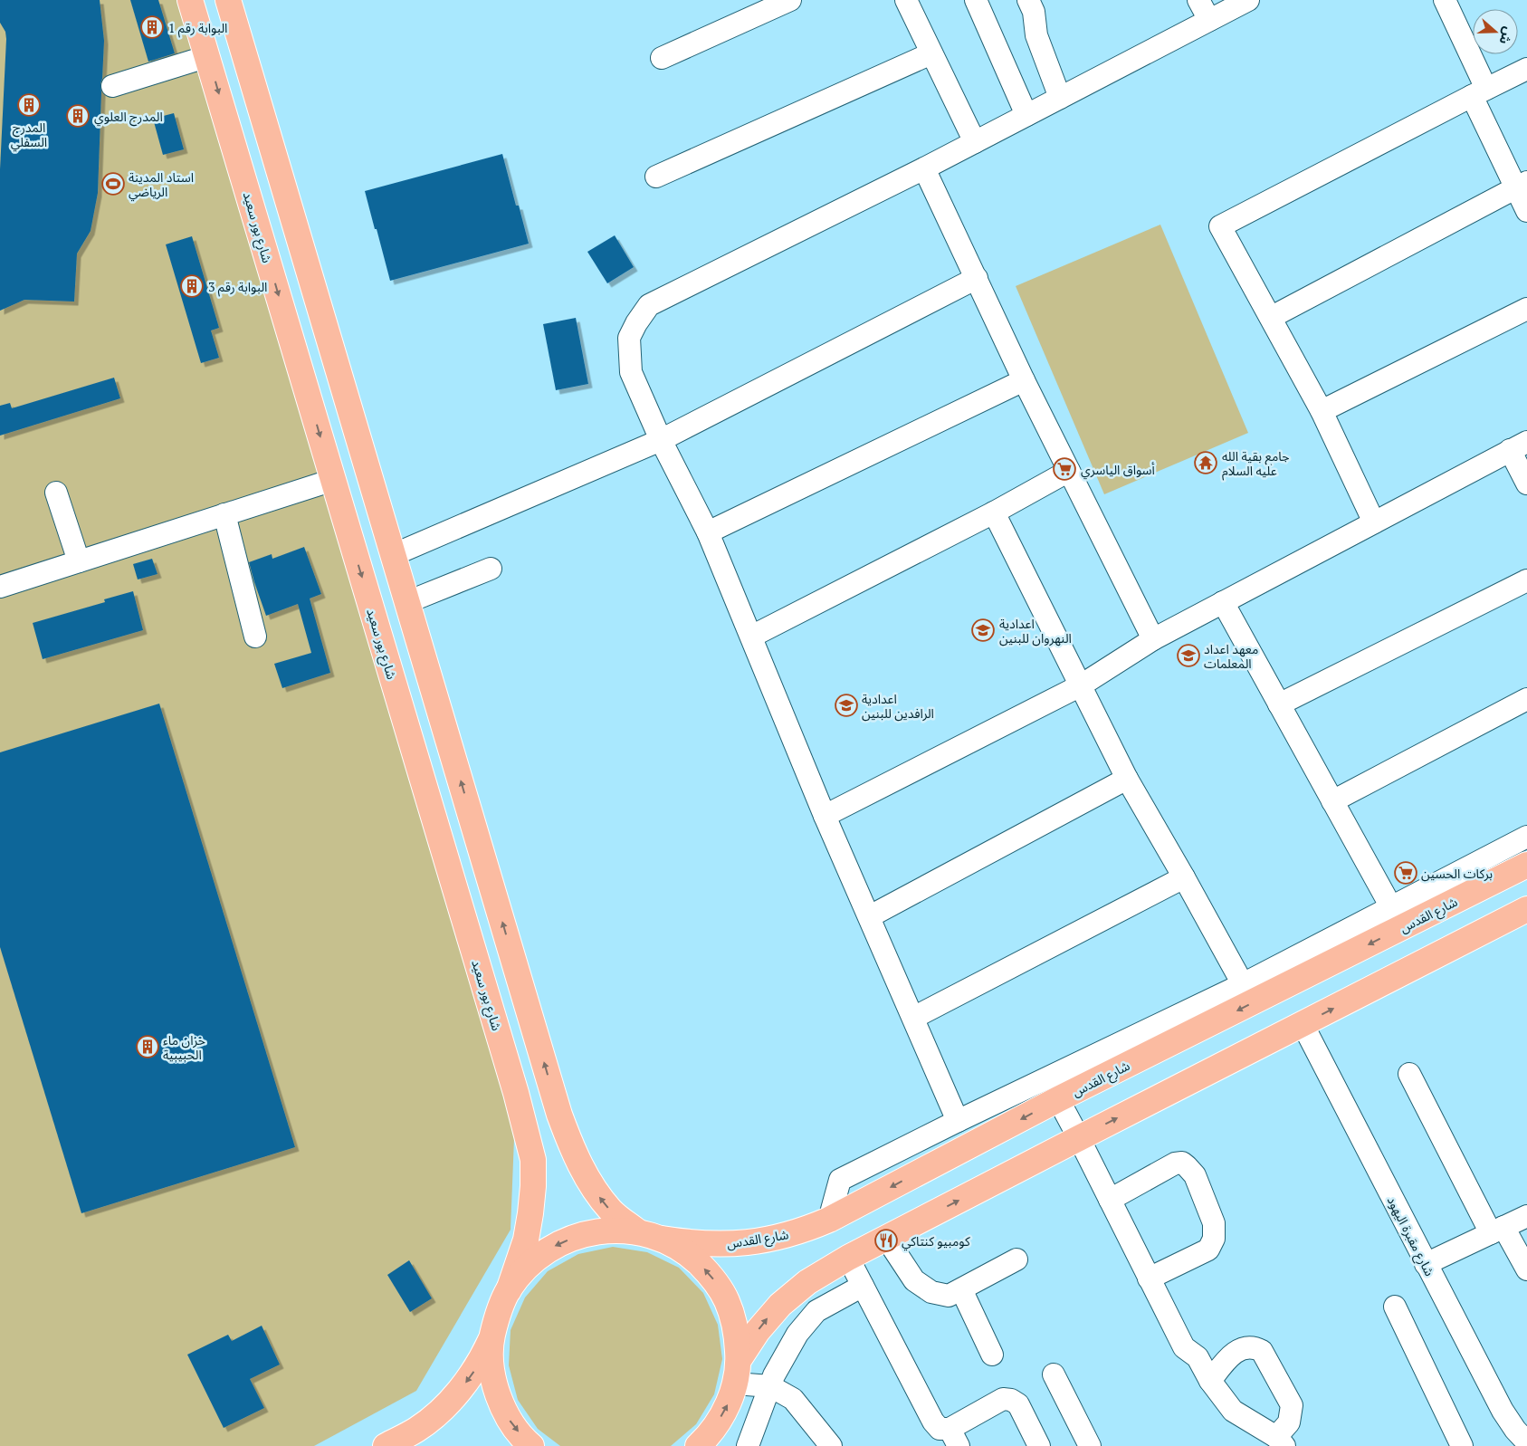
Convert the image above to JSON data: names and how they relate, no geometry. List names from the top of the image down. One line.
{"streets":{"main road":["شارع بور سعيد","شارع القدس"],"street":["شارع مقبرة اليهود"]},"places":{"building":["البوابة رقم 1","المدرج السفلي","المدرج العلوي","البوابة رقم 3","خزان ماء الحبيبية"],"sports":["استاد المدينة الرياضي"],"temple":["جامع بقية الله عليه السلام"],"supermarket":["أسواق الياسري","بركات الحسين"],"school or university":["اعدادية النهروان للبنين","معهد اعداد المعلمات","اعدادية الرافدين للبنين"],"restaurant":["كومبيو كنتاكي"]},"north":"right"}
